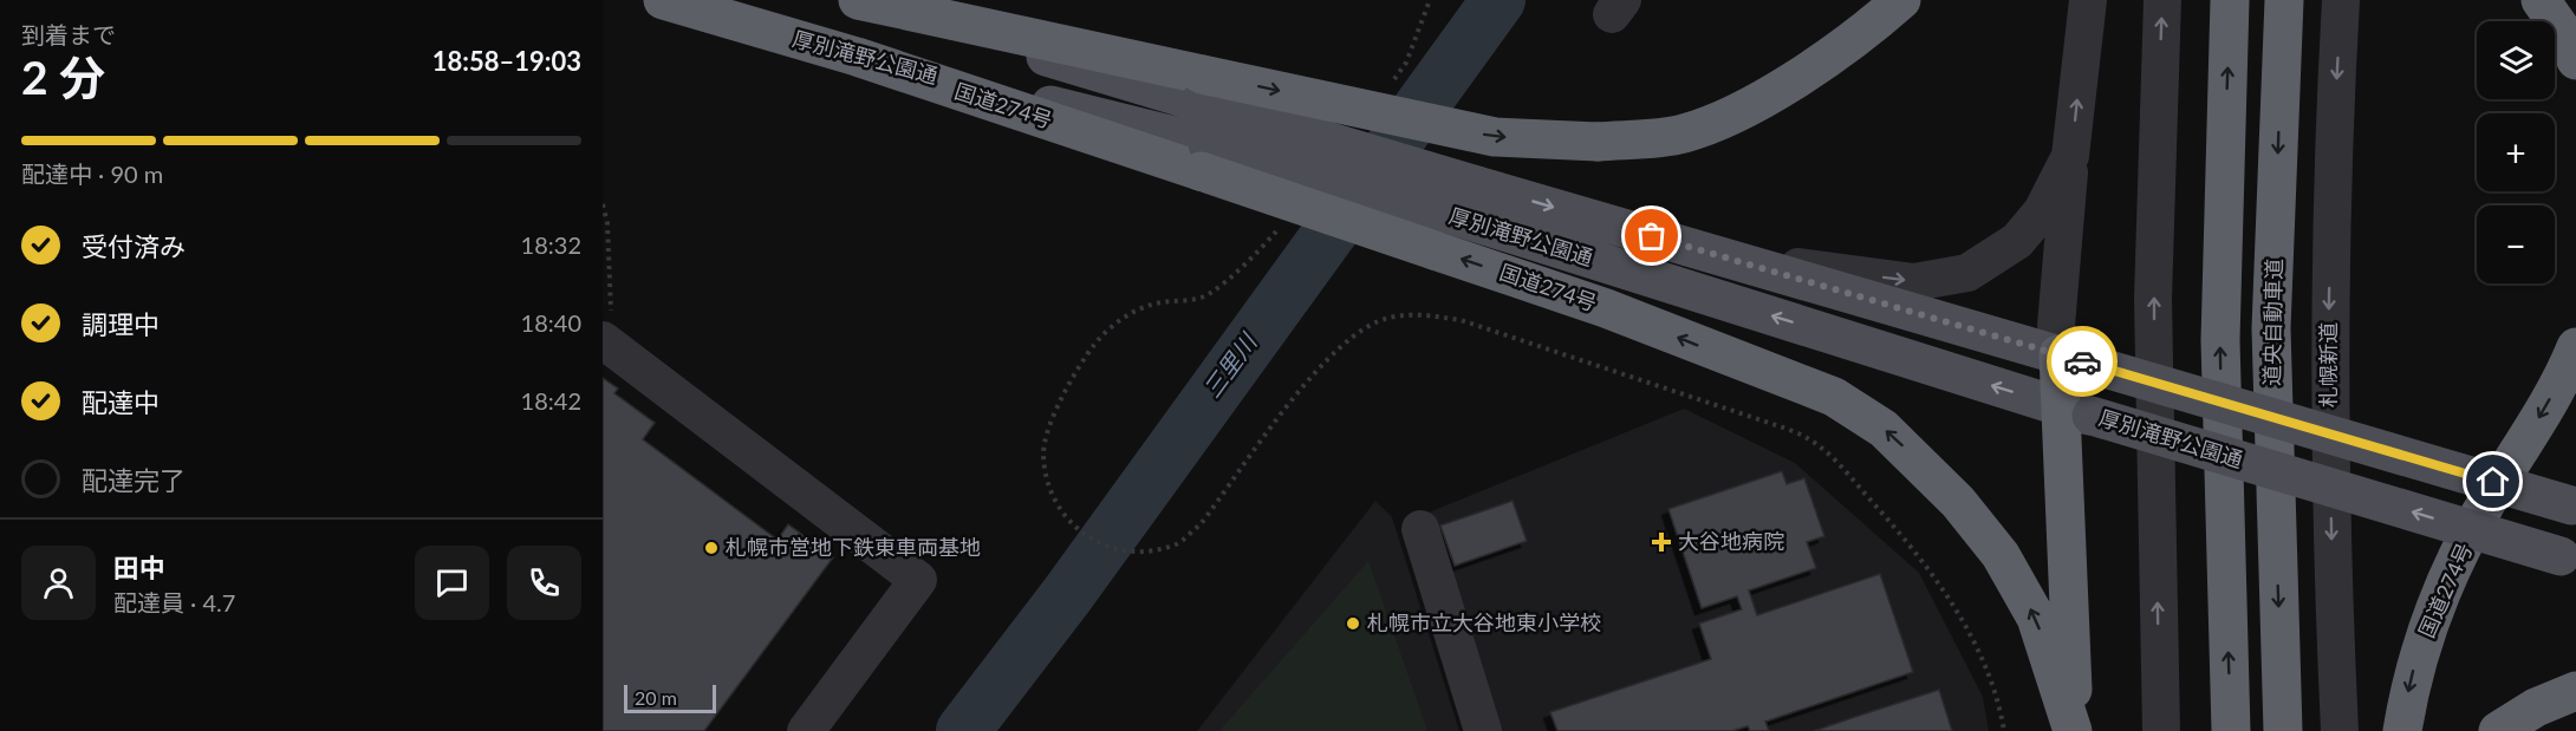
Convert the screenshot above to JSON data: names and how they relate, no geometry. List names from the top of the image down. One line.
{"streets":{"highway":["厚別滝野公園通","国道274号","道央自動車道"],"street":["札幌新道"]},"crossings":[["厚別滝野公園通","国道274号"]],"water":["三里川"],"places":{"health":["大谷地病院"],"other":["札幌市営地下鉄東車両基地","札幌市立大谷地東小学校"]},"scale_bar":"20 m","page":{"heading":["2 分","到着まで","18:58–19:03"],"panel":["田中","配達員 · 4.7"],"map_buttons":["+","−"],"bar":"配達中 · 90 m","list":[["受付済み","18:32"],["調理中","18:40"],["配達中","18:42"],"配達完了"],"scale":"20 m"}}
